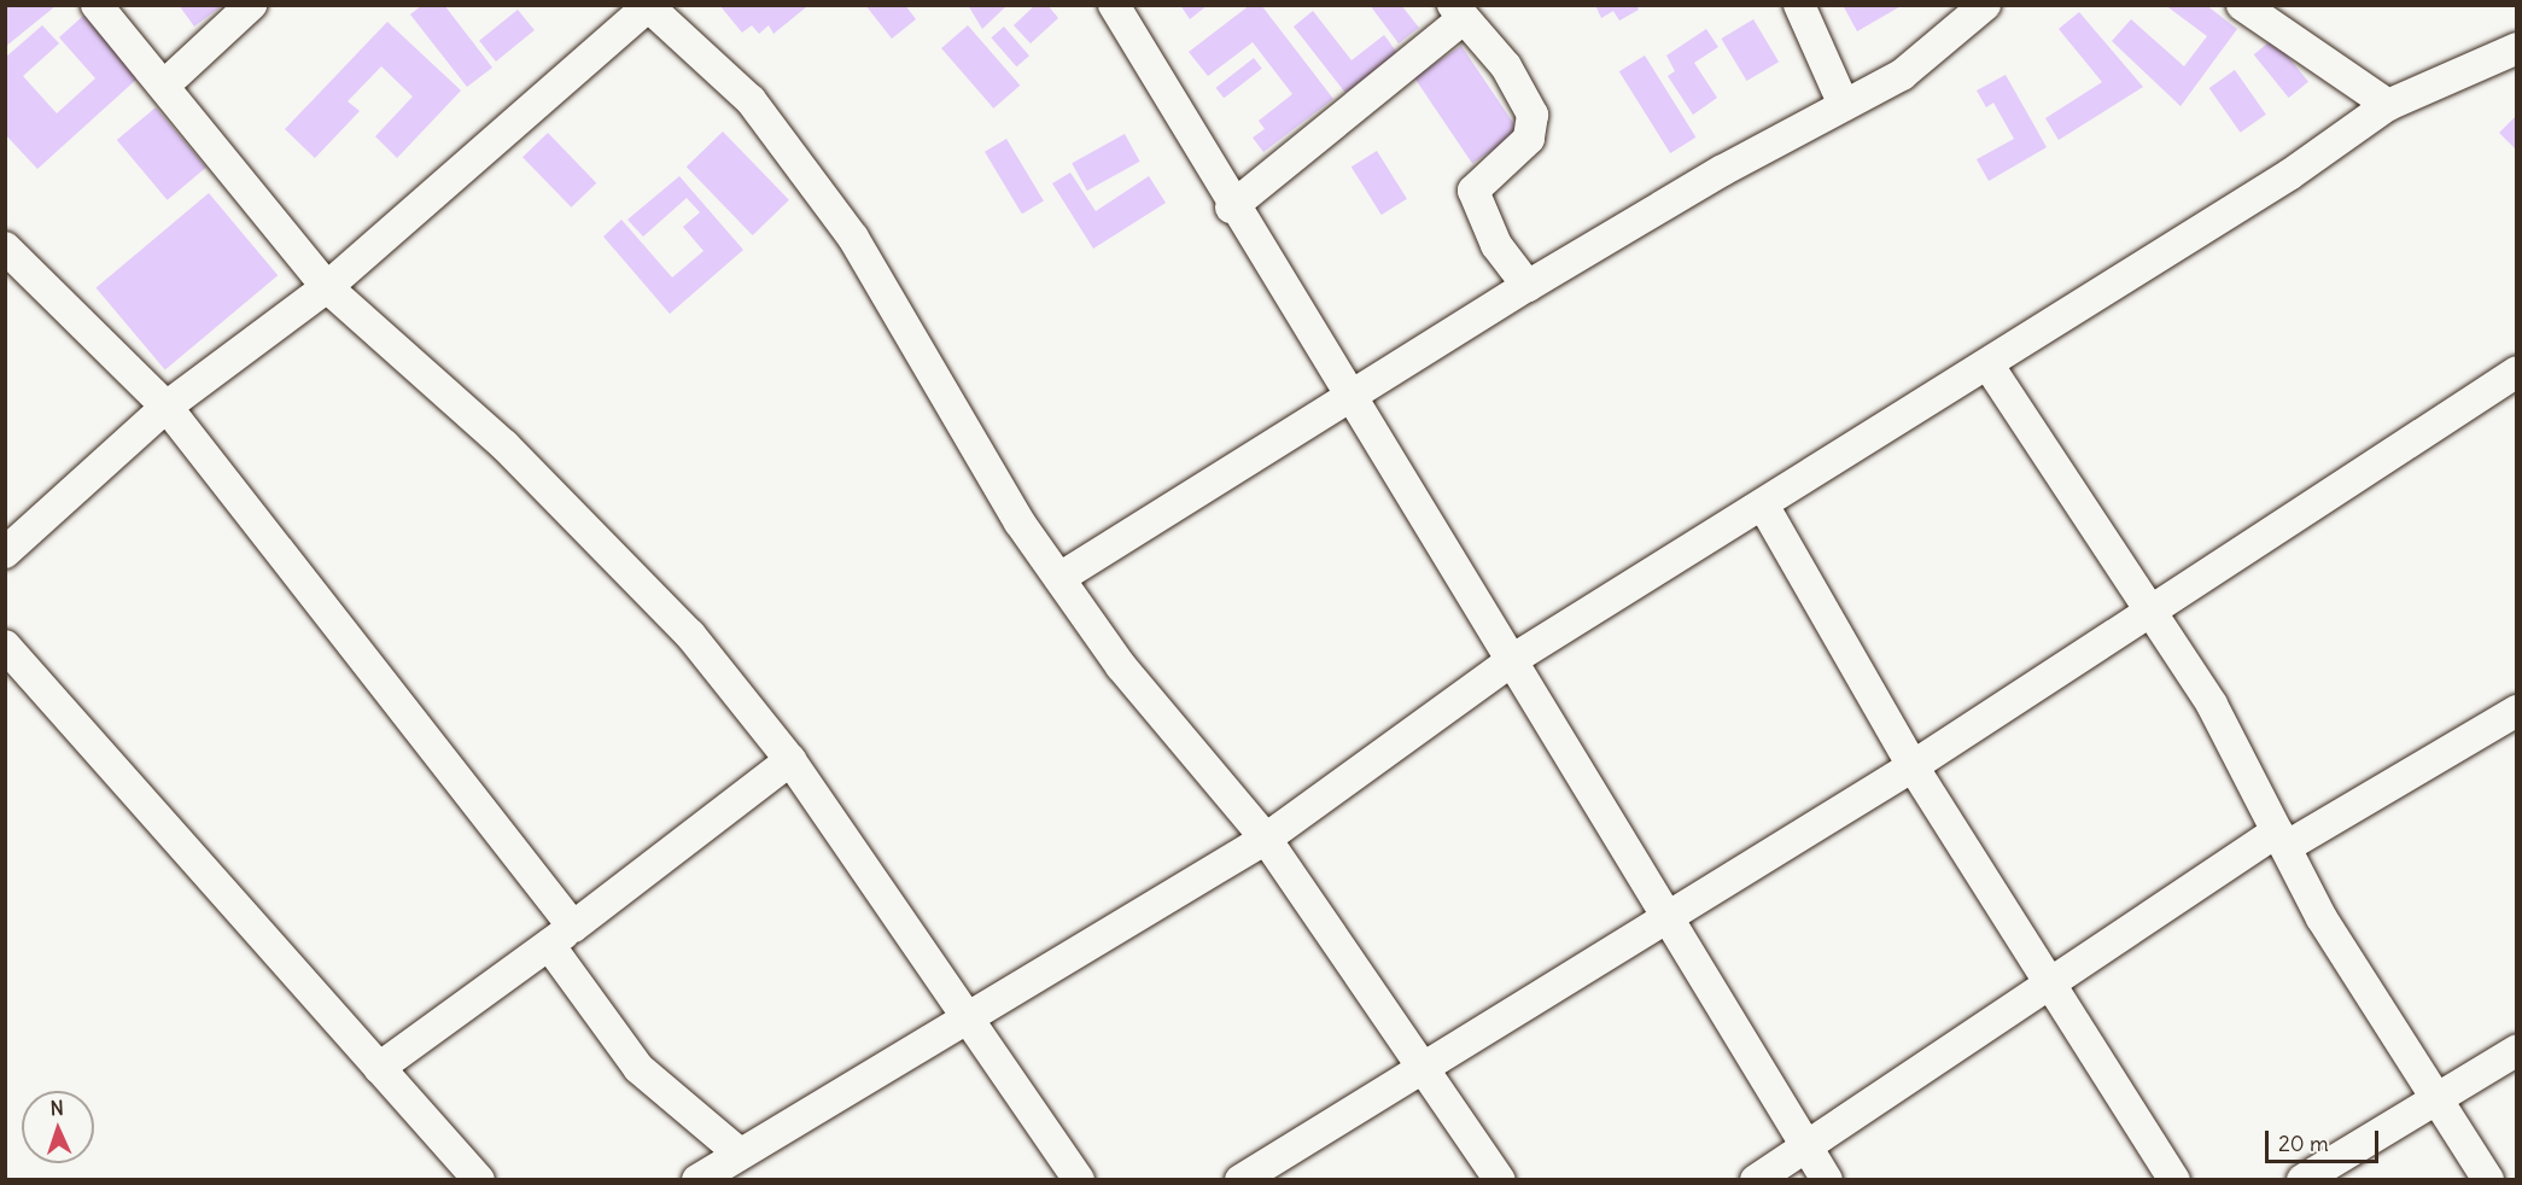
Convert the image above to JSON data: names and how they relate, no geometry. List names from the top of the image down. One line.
{"scale_bar":"20 m","north":"top"}
